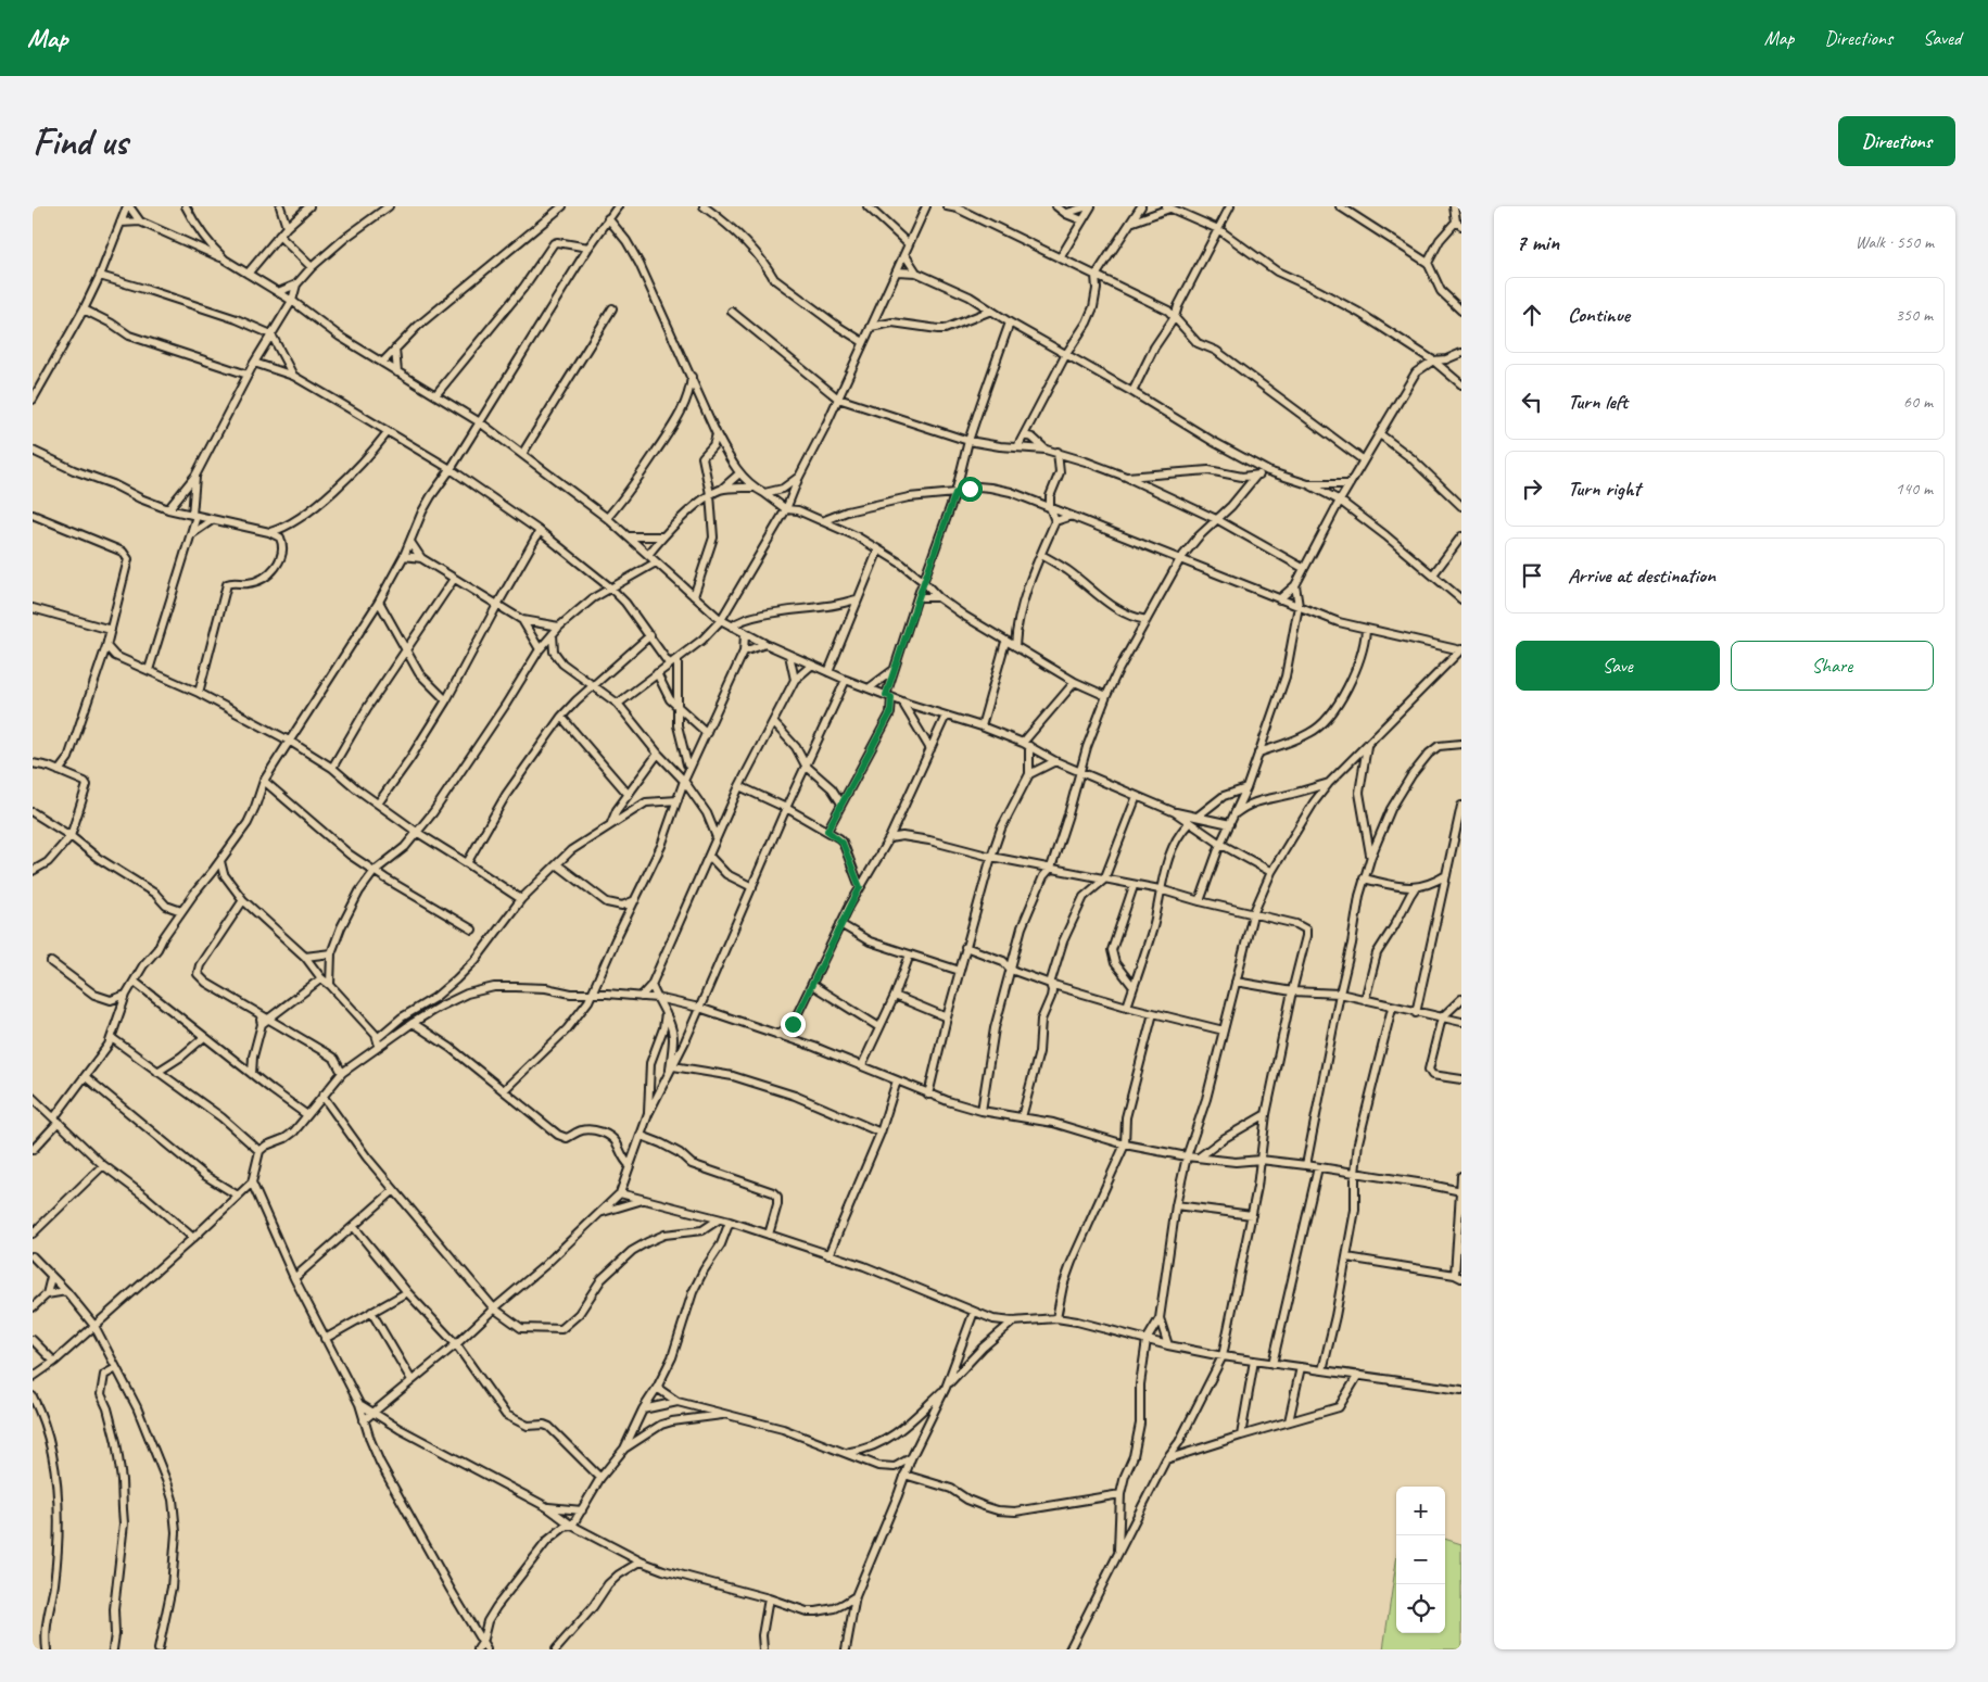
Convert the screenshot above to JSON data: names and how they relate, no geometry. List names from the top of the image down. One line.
{"page":{"header":"Map","nav":["Map","Directions","Saved"],"buttons":["Directions",["Save","Share"]],"title":"Find us","heading":["7 min","Walk · 550 m"],"list":[["Continue","350 m"],["Turn left","60 m"],["Turn right","140 m"],"Arrive at destination"],"map_buttons":["+","−"]}}
